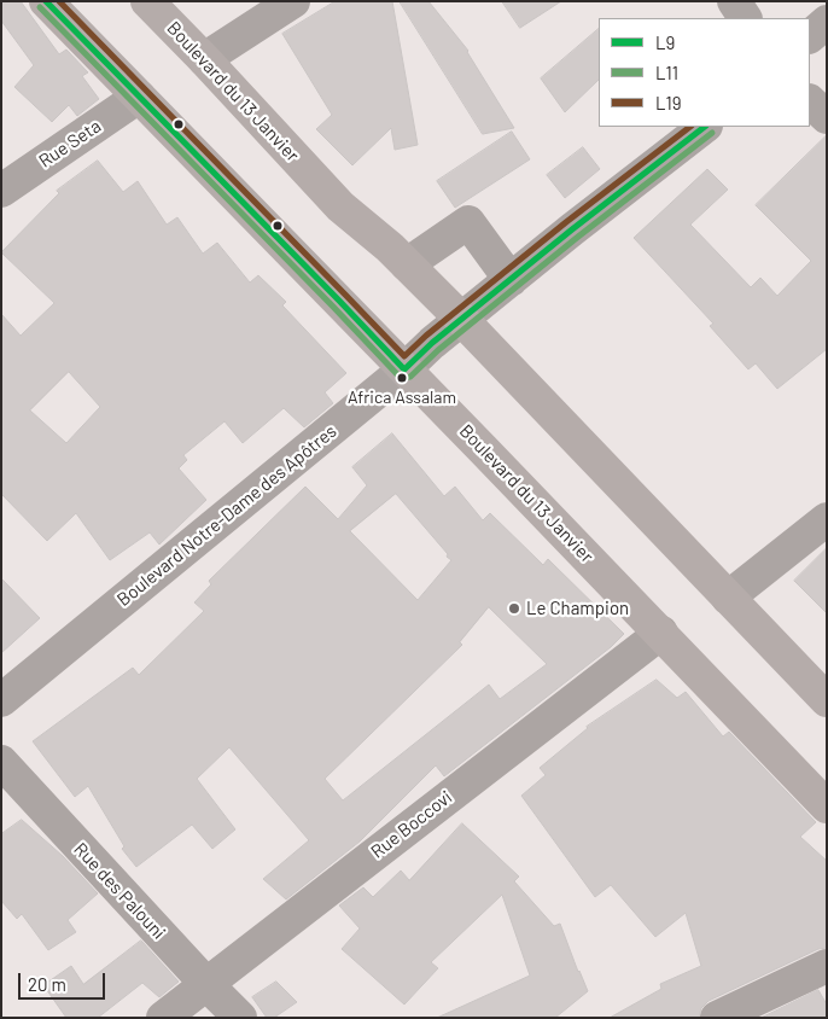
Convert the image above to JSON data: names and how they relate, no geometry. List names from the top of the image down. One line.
{"streets":{"highway":["Boulevard du 13 Janvier"],"street":["Rue Seta","Boulevard Notre-Dame des Apôtres","Rue Boccovi","Rue des Palouni"]},"crossings":[["Boulevard du 13 Janvier","Rue Seta"],["Boulevard du 13 Janvier","Boulevard Notre-Dame des Apôtres"],["Boulevard du 13 Janvier","Rue Boccovi"],["Rue Boccovi","Rue des Palouni"]],"places":["Africa Assalam","Le Champion"],"lines":["transit line L9","transit line L19","transit line L11"],"legend":["L9","L11","L19"],"scale_bar":"20 m"}
